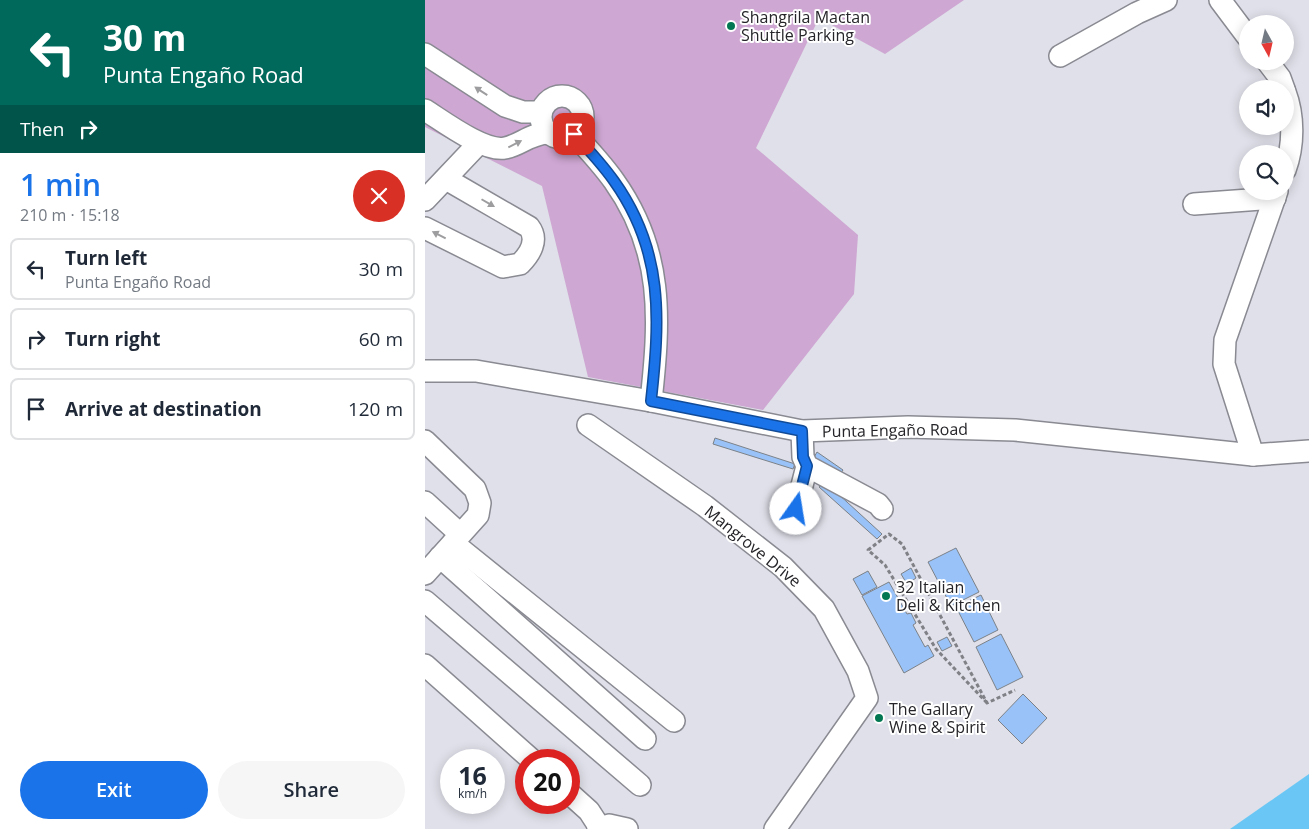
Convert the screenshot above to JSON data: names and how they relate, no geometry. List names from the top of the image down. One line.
{"streets":{"street":["Punta Engaño Road","Mangrove Drive"]},"places":["Shangrila Mactan Shuttle Parking","32 Italian Deli & Kitchen","The Gallary Wine & Spirit"],"north":"bottom","page":{"turn":["30 m","Punta Engaño Road"],"then":"Then","heading":["1 min","210 m · 15:18"],"list":[{"name":"Turn left","note":"Punta Engaño Road","value":"30 m"},{"name":"Turn right","value":"60 m"},{"name":"Arrive at destination","value":"120 m"}],"speed":"16 km/h","limit":"20","buttons":["Exit","Share"]}}
